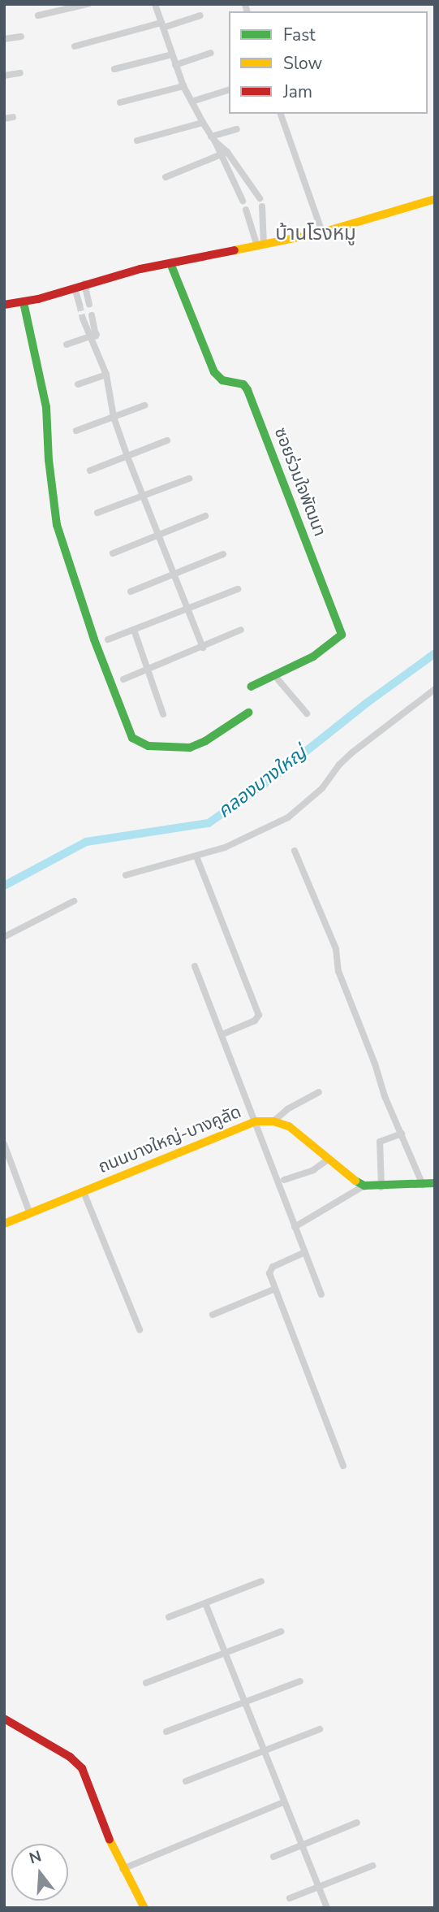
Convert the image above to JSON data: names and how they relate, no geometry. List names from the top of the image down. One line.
{"streets":{"street":["ซอยร่วมใจพัฒนา","ถนนบางใหญ่-บางคูลัด"]},"districts":["บ้านโรงหมู"],"water":["คลองบางใหญ่"],"legend":["Fast","Slow","Jam"],"north":"top"}
